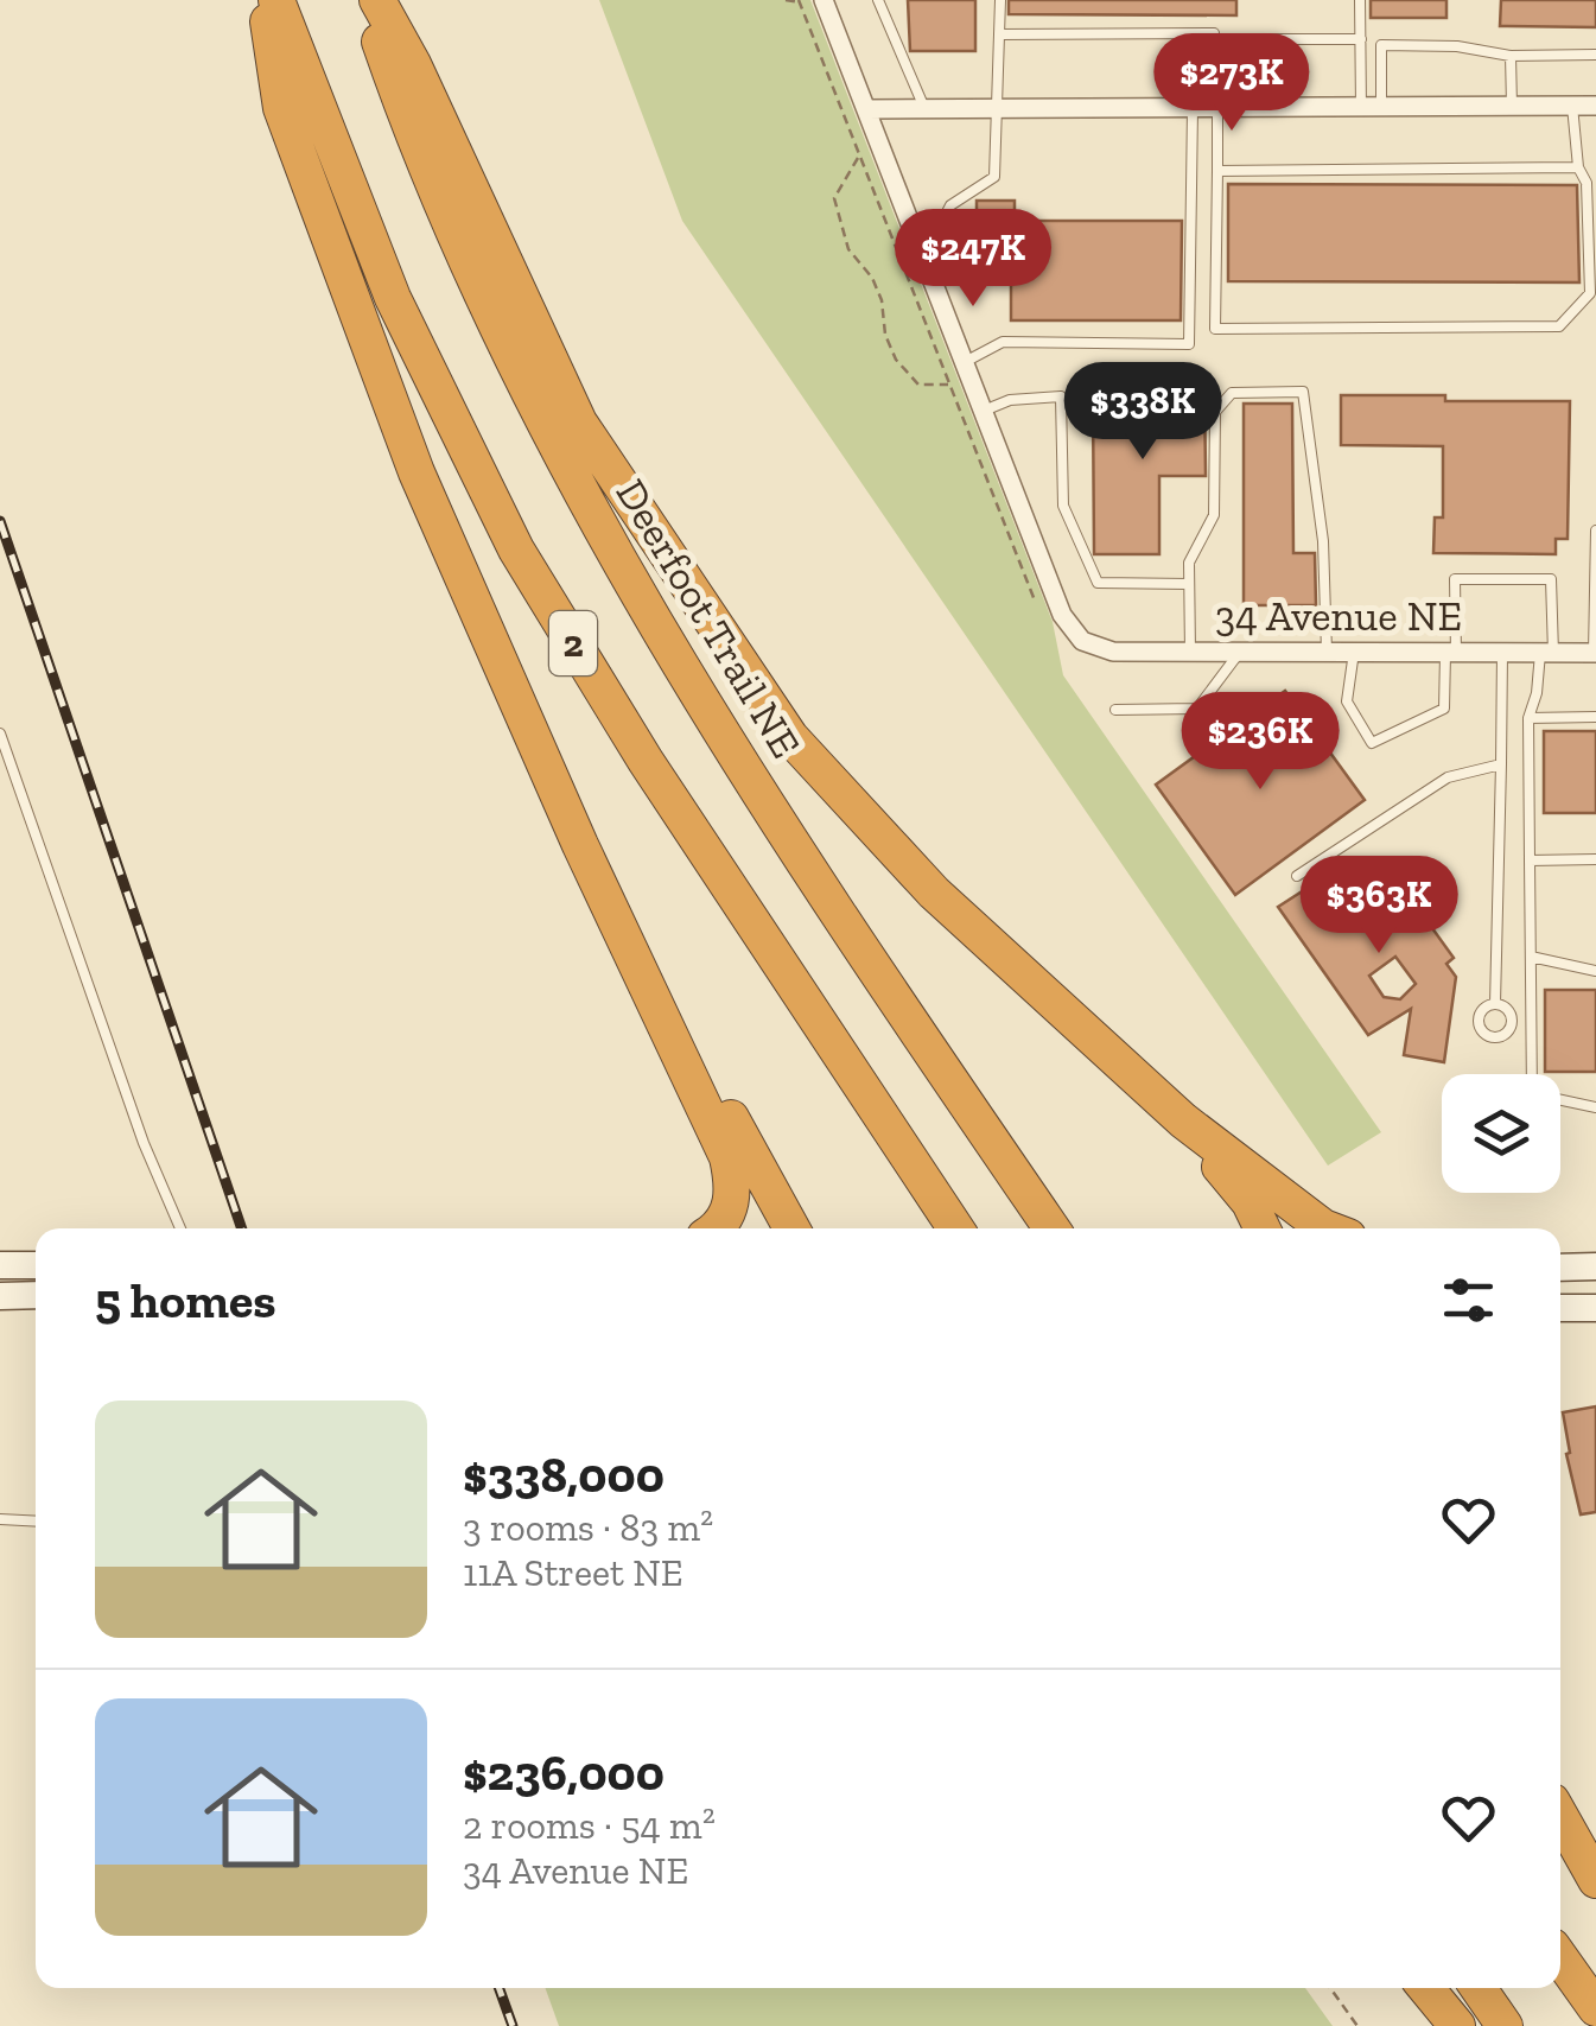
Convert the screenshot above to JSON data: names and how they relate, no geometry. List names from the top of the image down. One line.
{"streets":{"highway":["Deerfoot Trail NE","2"],"street":["34 Avenue NE"]},"page":{"price":["$273K","$247K","$338K","$236K","$363K"],"heading":"5 homes","list":[{"name":"$338,000","note":"3 rooms · 83 m² · 11A Street NE"},{"name":"$236,000","note":"2 rooms · 54 m² · 34 Avenue NE"}]}}
